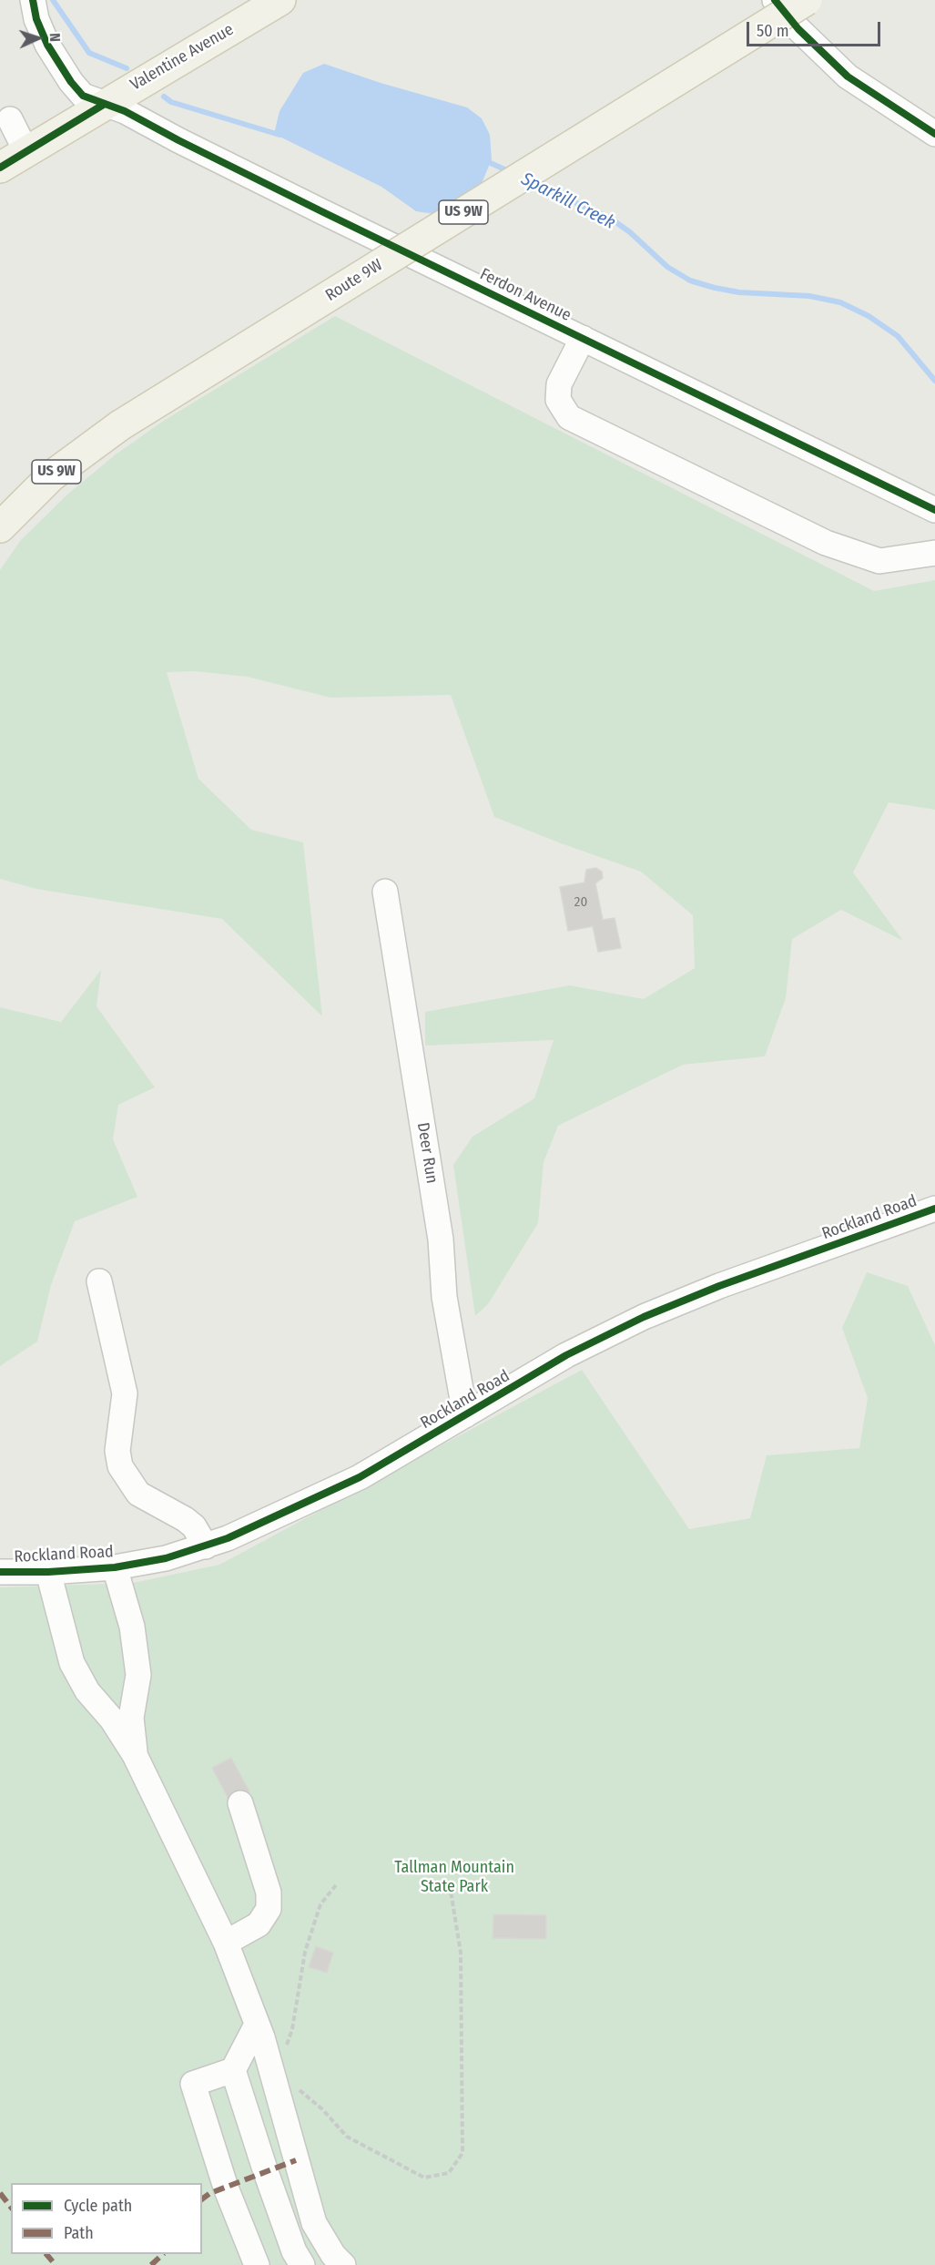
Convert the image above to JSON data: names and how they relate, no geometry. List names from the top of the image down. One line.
{"streets":{"main road":["Valentine Avenue","US 9W","Route 9W"],"street":["Ferdon Avenue","Deer Run","Rockland Road"]},"crossings":[["Valentine Avenue","Ferdon Avenue"],["Deer Run","Rockland Road"]],"water":["Sparkill Creek"],"parks":["Tallman Mountain State Park"],"house_numbers":["20"],"legend":["Cycle path","Path"],"scale_bar":"50 m","north":"right"}
